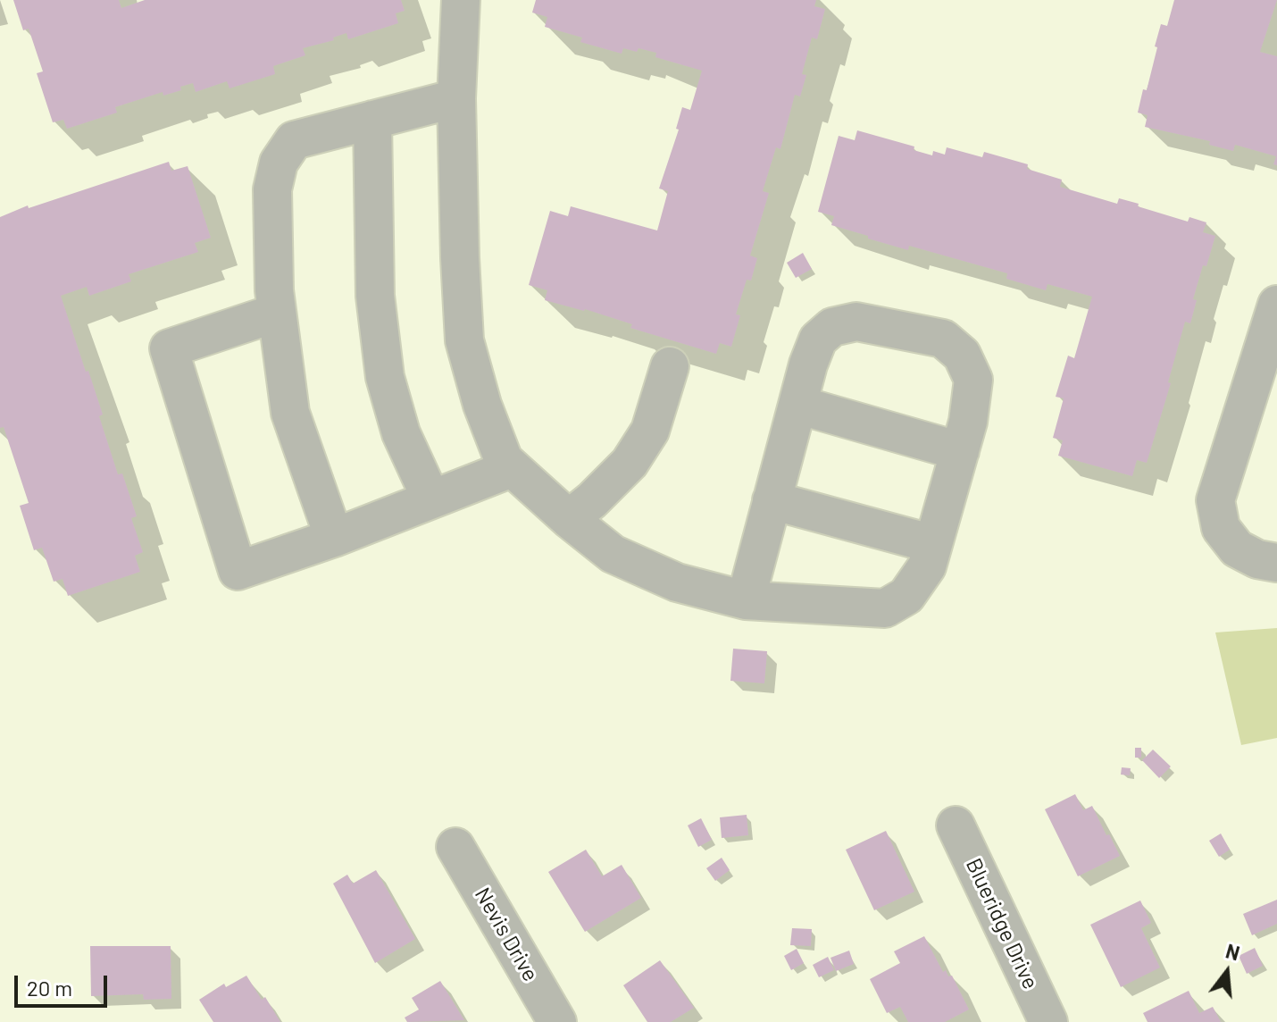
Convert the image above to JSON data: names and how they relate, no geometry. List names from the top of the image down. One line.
{"streets":{"street":["Blueridge Drive","Nevis Drive"]},"scale_bar":"20 m","north":"top"}
